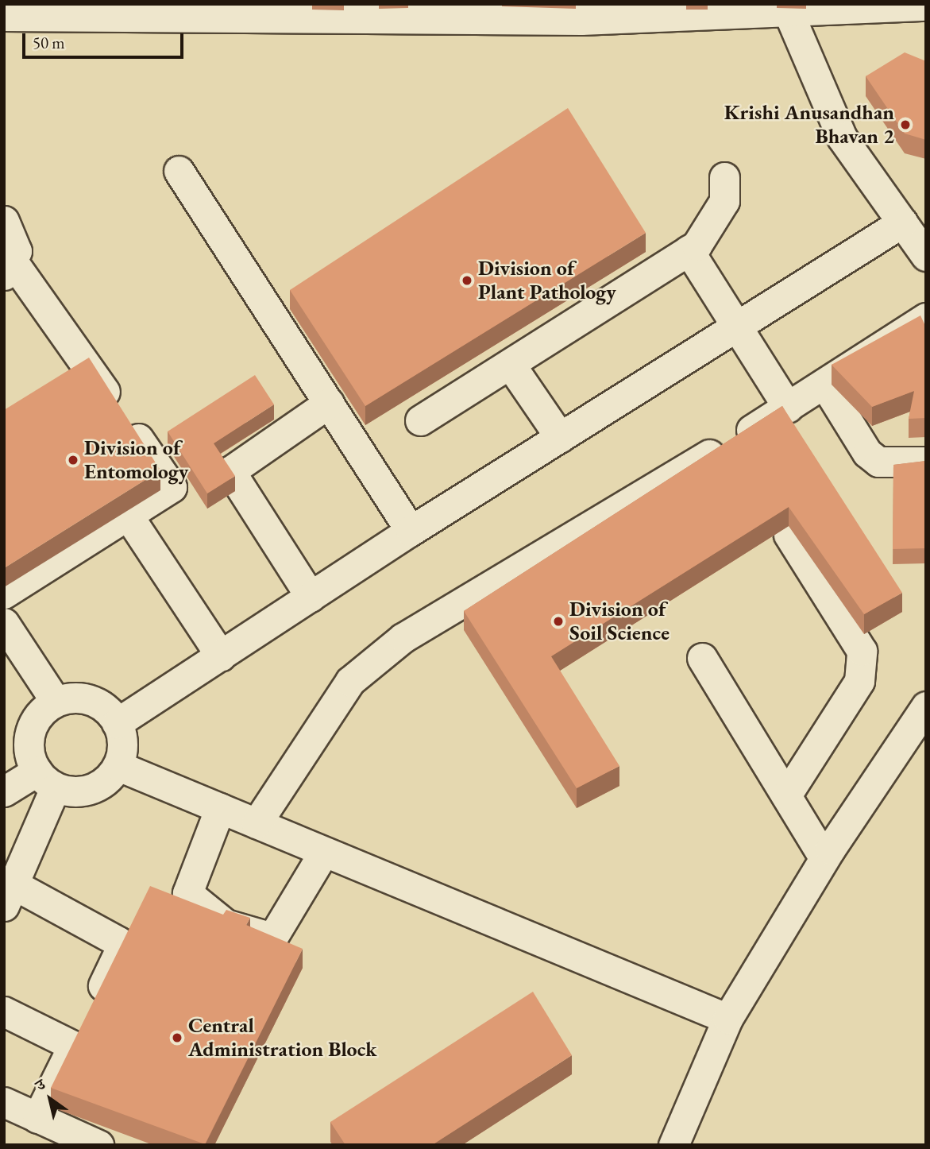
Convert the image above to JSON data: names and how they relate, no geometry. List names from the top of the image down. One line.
{"places":["Krishi Anusandhan Bhavan 2","Division of Plant Pathology","Division of Entomology","Division of Soil Science","Central Administration Block"],"scale_bar":"50 m","north":"top left"}
